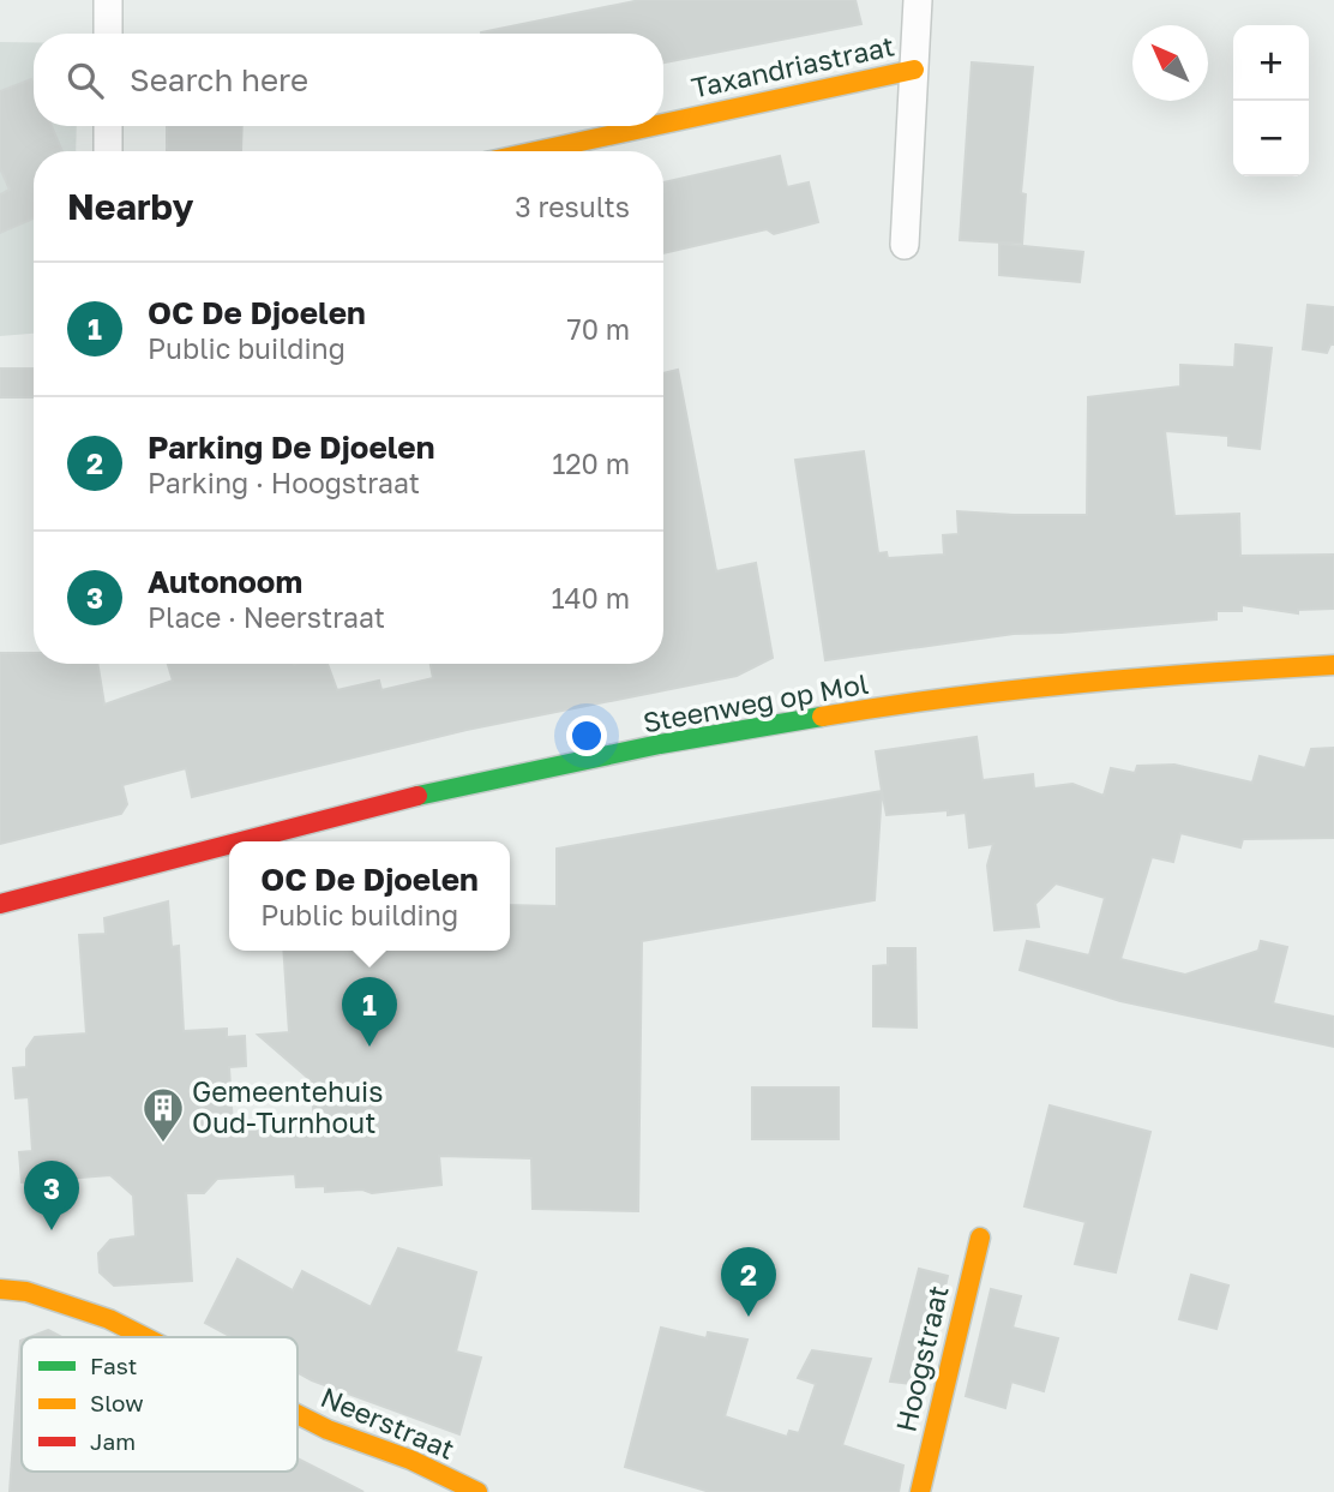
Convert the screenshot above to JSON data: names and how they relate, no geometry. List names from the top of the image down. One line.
{"streets":{"main road":["Taxandriastraat","Steenweg op Mol","Hoogstraat","Neerstraat"]},"places":{"building":["Gemeentehuis Oud-Turnhout"]},"legend":["Fast","Slow","Jam"],"north":"top left","page":{"map_buttons":["+","−"],"search":"Search here","heading":["Nearby","3 results"],"list":[{"mark":"1","name":"OC De Djoelen","note":"Public building","value":"70 m"},{"mark":"2","name":"Parking De Djoelen","note":"Parking · Hoogstraat","value":"120 m"},{"mark":"3","name":"Autonoom","note":"Place · Neerstraat","value":"140 m"}],"popup":["OC De Djoelen","Public building"],"pins":["1","3","2"]}}
